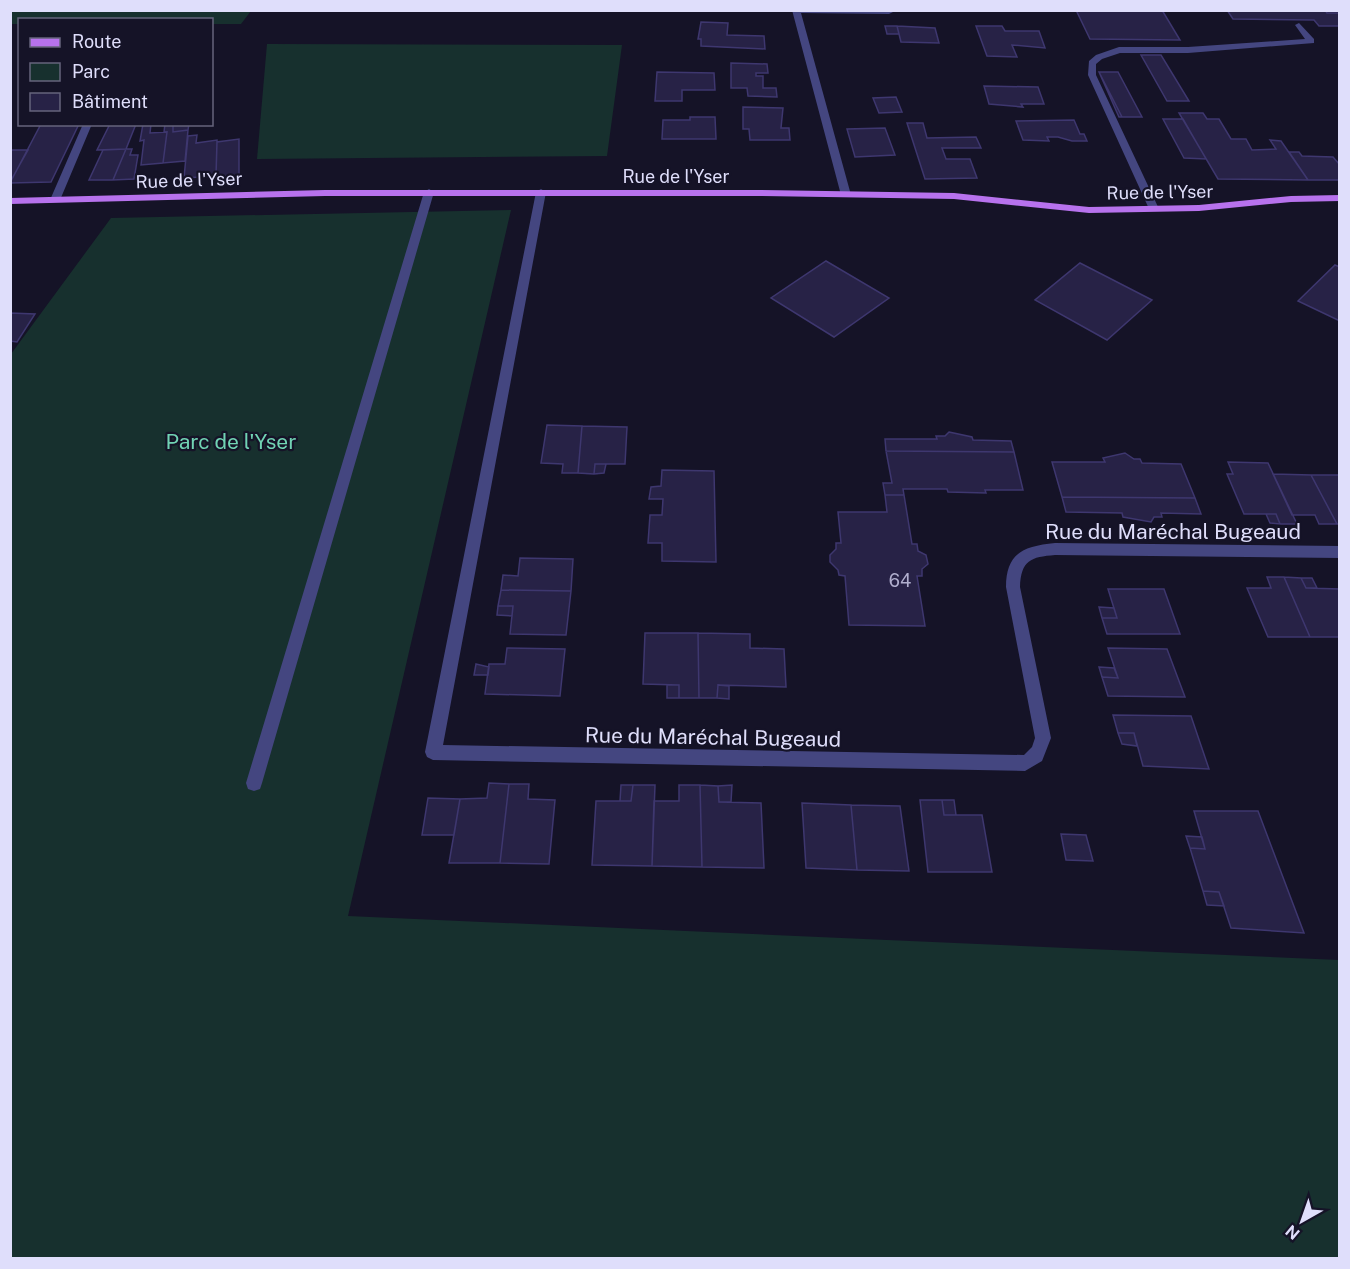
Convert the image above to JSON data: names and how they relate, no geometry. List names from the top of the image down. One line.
{"streets":{"main road":["Rue de l'Yser"],"street":["Rue du Maréchal Bugeaud"]},"crossings":[["Rue de l'Yser","Rue du Maréchal Bugeaud"]],"parks":["Parc de l'Yser"],"house_numbers":["64"],"legend":["Route","Parc","Bâtiment"],"north":"bottom left"}
